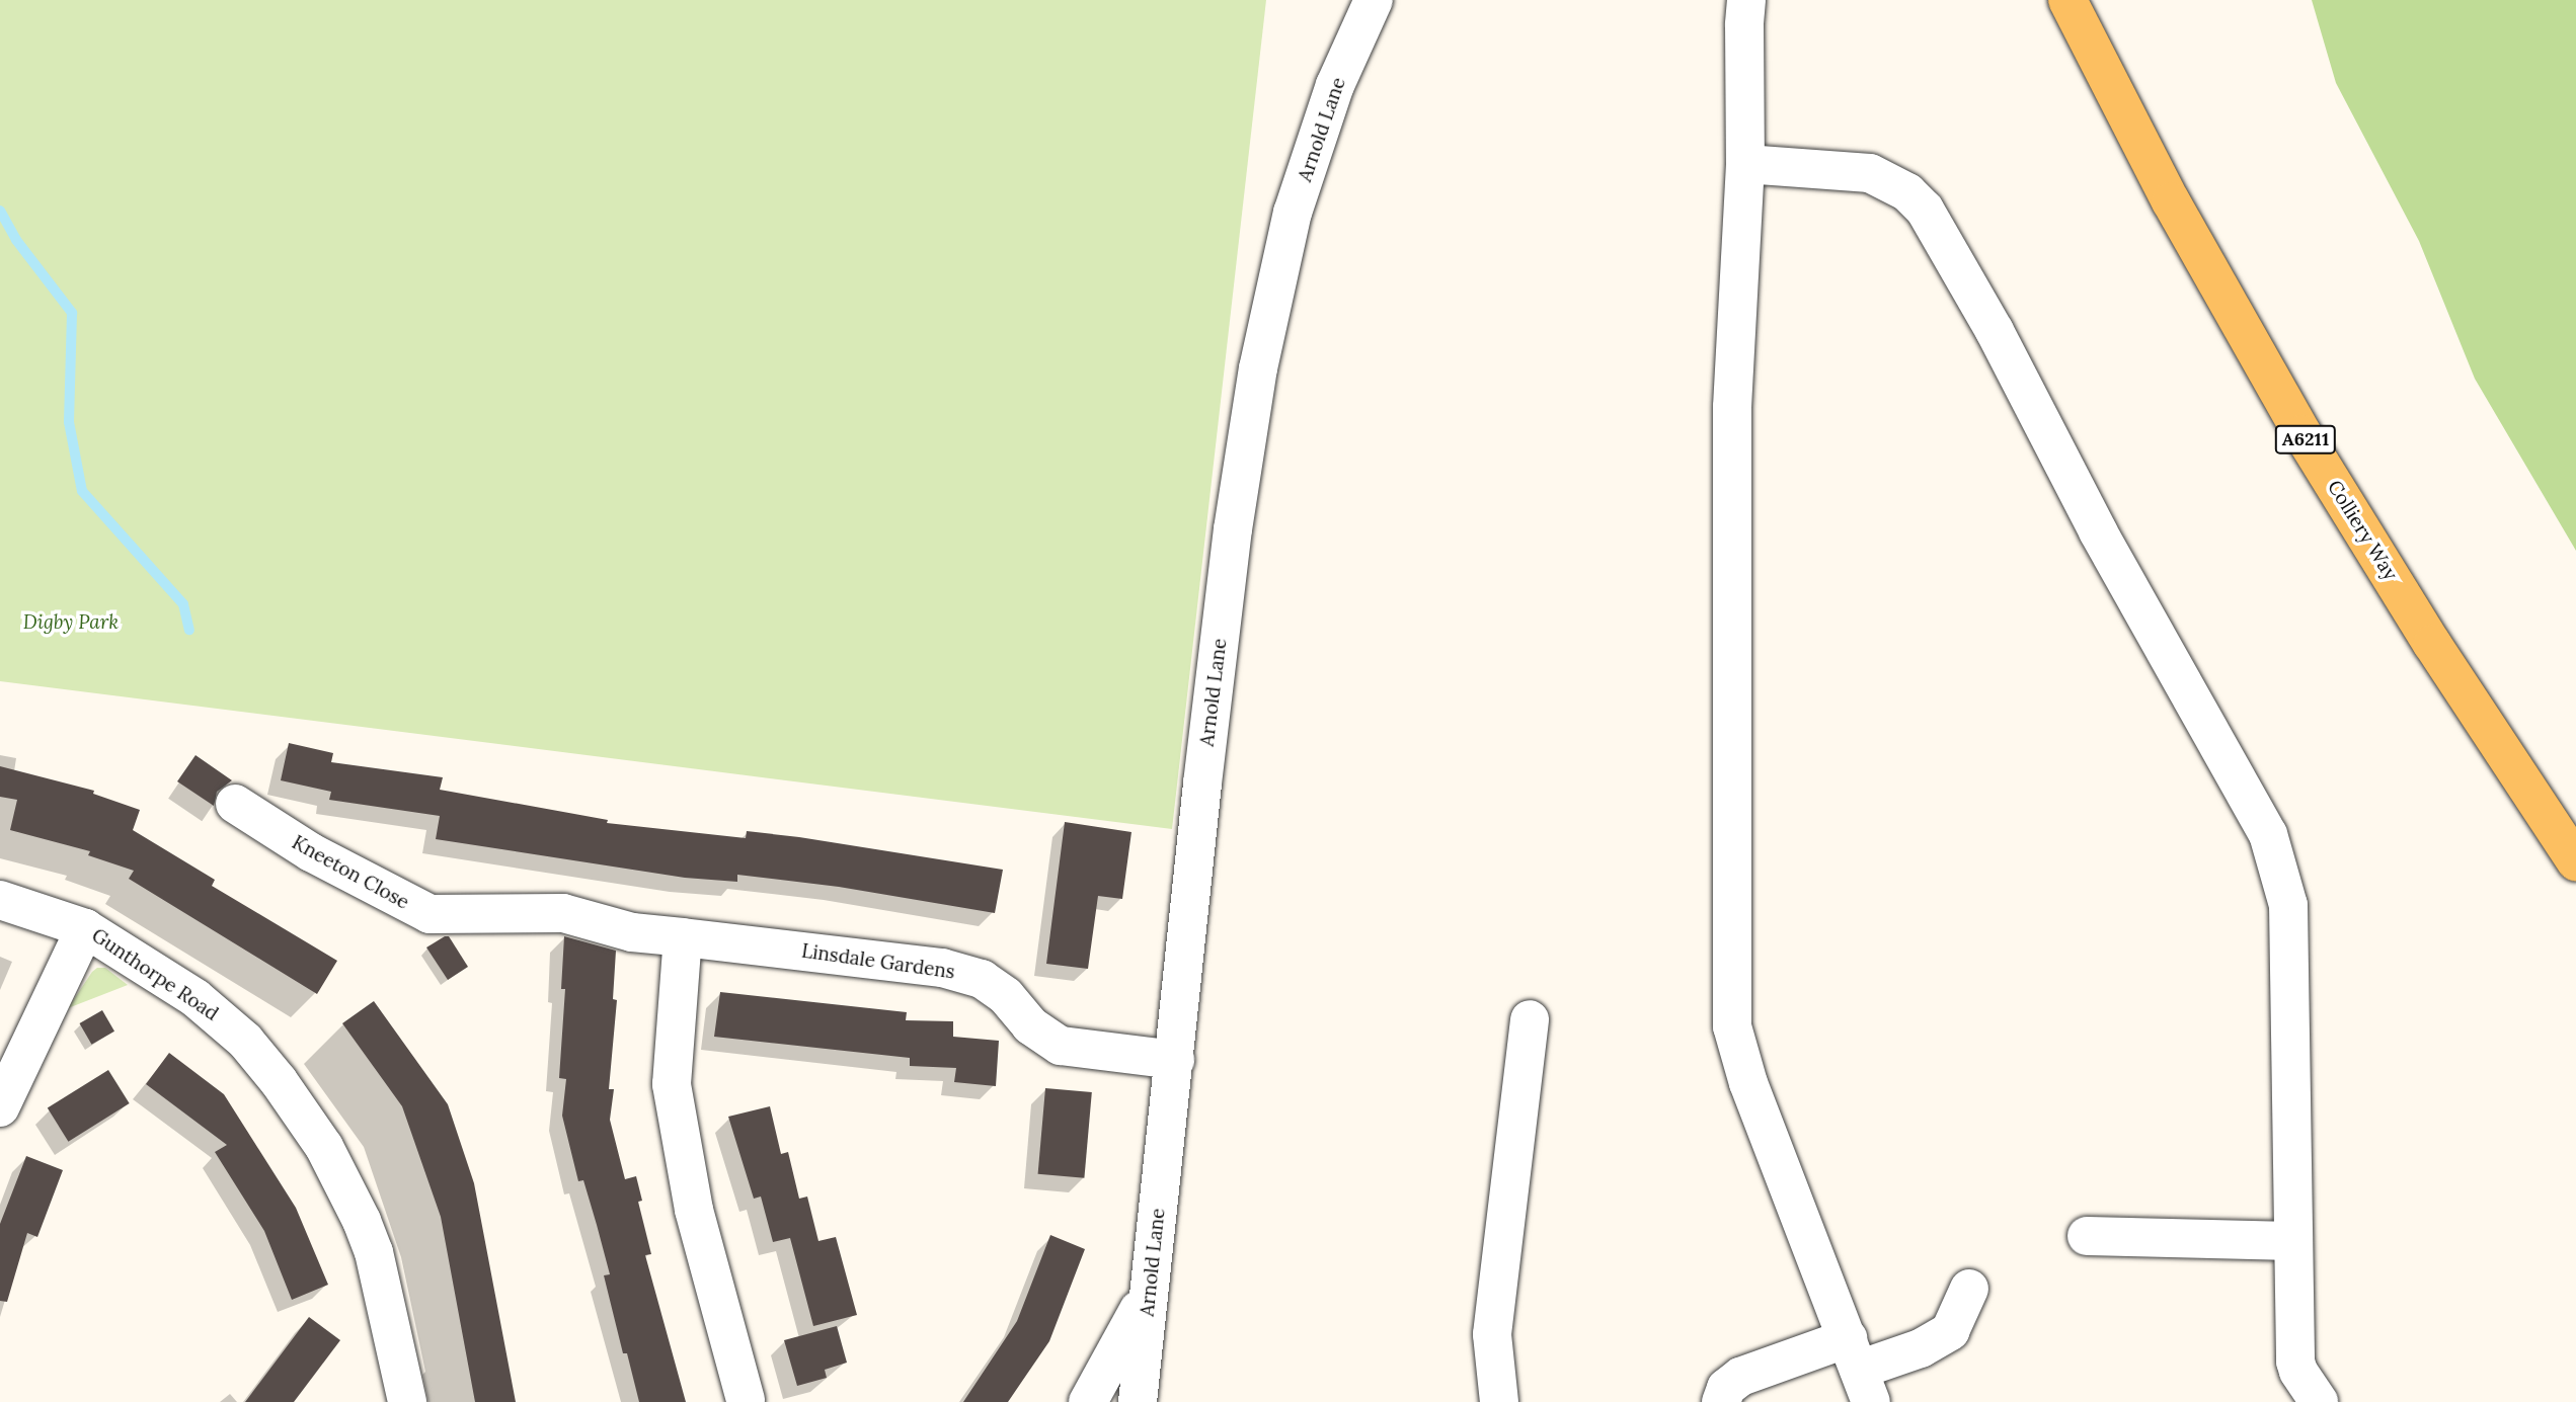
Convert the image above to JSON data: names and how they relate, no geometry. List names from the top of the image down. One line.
{"streets":{"main road":["A6211","Colliery Way"],"street":["Arnold Lane","Kneeton Close","Linsdale Gardens","Gunthorpe Road"]},"crossings":[["Arnold Lane","Linsdale Gardens"],["Kneeton Close","Linsdale Gardens"]],"parks":["Digby Park"]}
